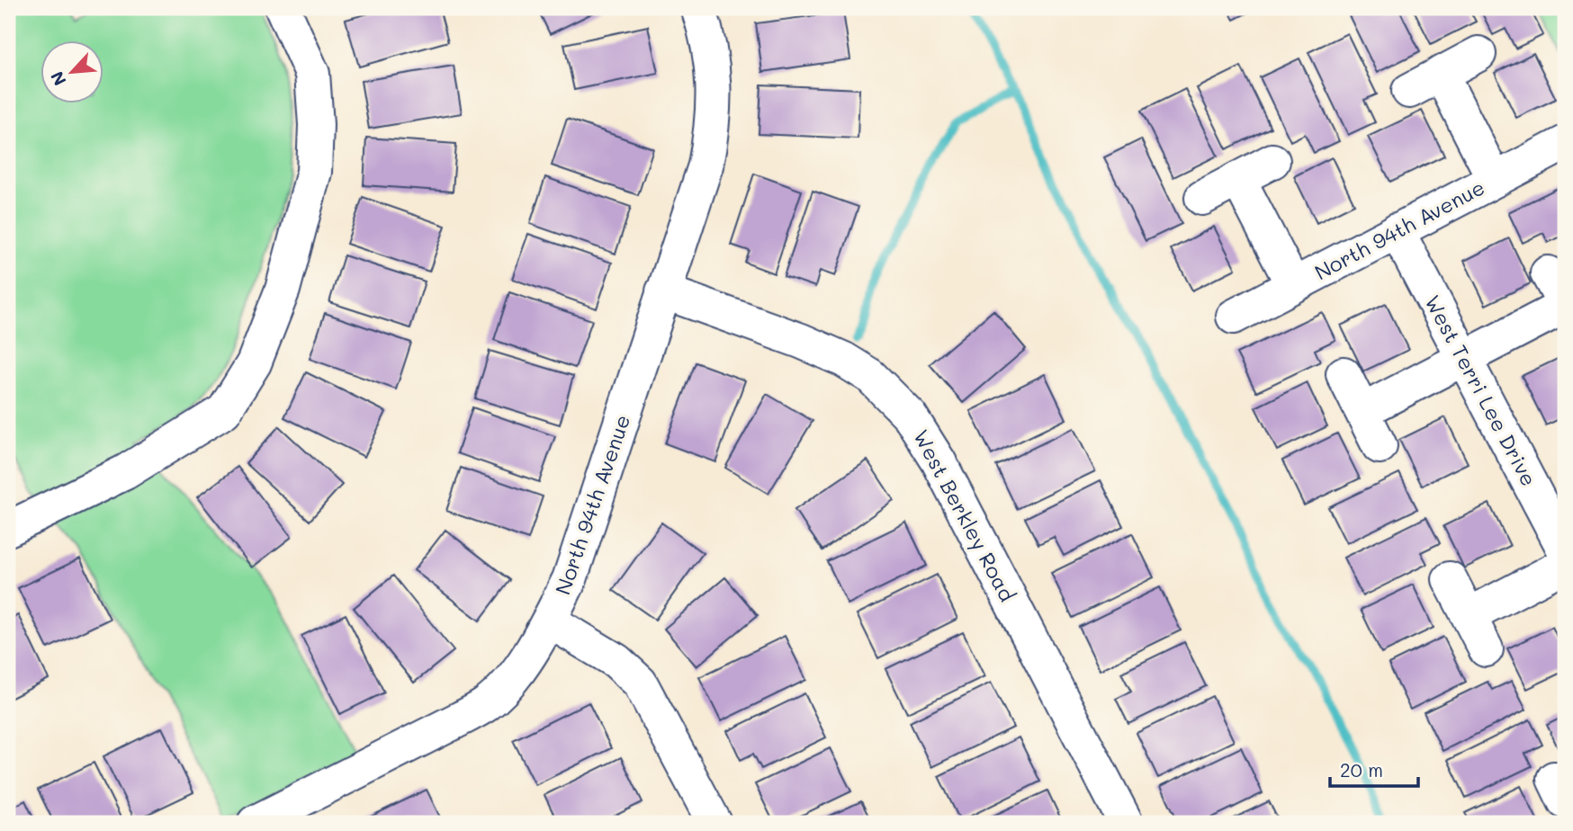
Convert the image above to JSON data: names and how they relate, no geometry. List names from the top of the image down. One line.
{"streets":{"street":["North 94th Avenue","West Terri Lee Drive","West Berkley Road"]},"crossings":[["North 94th Avenue","West Terri Lee Drive"],["North 94th Avenue","West Berkley Road"]],"scale_bar":"20 m","north":"bottom left"}
